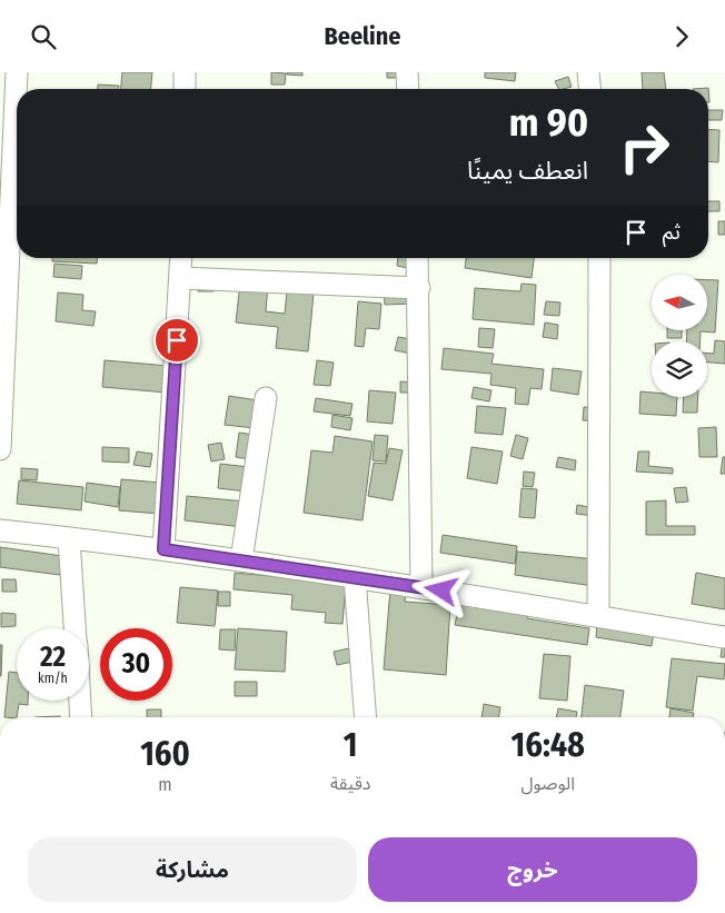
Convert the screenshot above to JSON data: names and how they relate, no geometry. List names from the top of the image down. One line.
{"north":"left","page":{"header":"Beeline","turn":["90 m","انعطف يمينًا"],"then":"ثم","speed":"22 km/h","limit":"30","eta":["16:48","الوصول","1","دقيقة","160","m"],"buttons":["خروج","مشاركة"]}}
